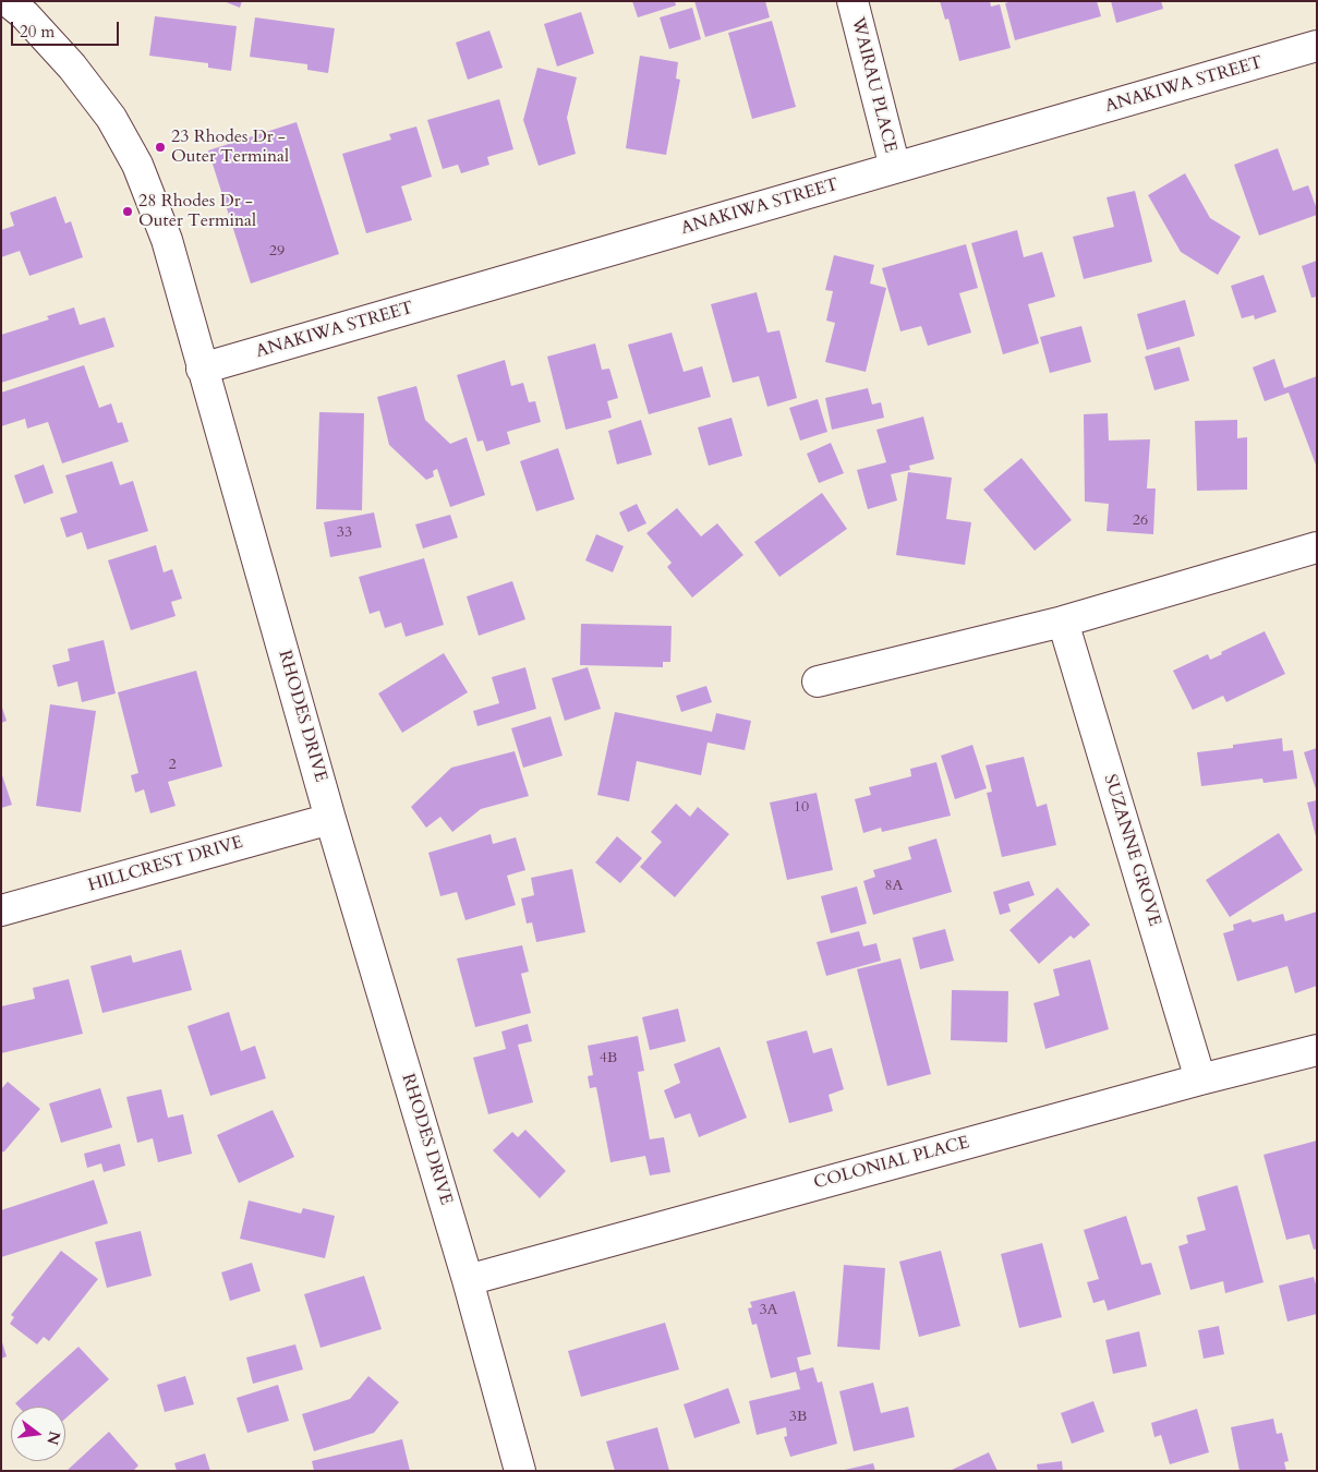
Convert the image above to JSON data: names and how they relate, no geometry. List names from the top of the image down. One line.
{"streets":{"street":["WAIRAU PLACE","ANAKIWA STREET","RHODES DRIVE","SUZANNE GROVE","HILLCREST DRIVE","COLONIAL PLACE"]},"crossings":[["WAIRAU PLACE","ANAKIWA STREET"],["ANAKIWA STREET","RHODES DRIVE"],["RHODES DRIVE","HILLCREST DRIVE"],["RHODES DRIVE","COLONIAL PLACE"],["SUZANNE GROVE","COLONIAL PLACE"]],"places":["23 Rhodes Dr - Outer Terminal","28 Rhodes Dr - Outer Terminal"],"house_numbers":["29","26","33","2","10","8A","4B","3A","3B"],"scale_bar":"20 m","north":"right"}
